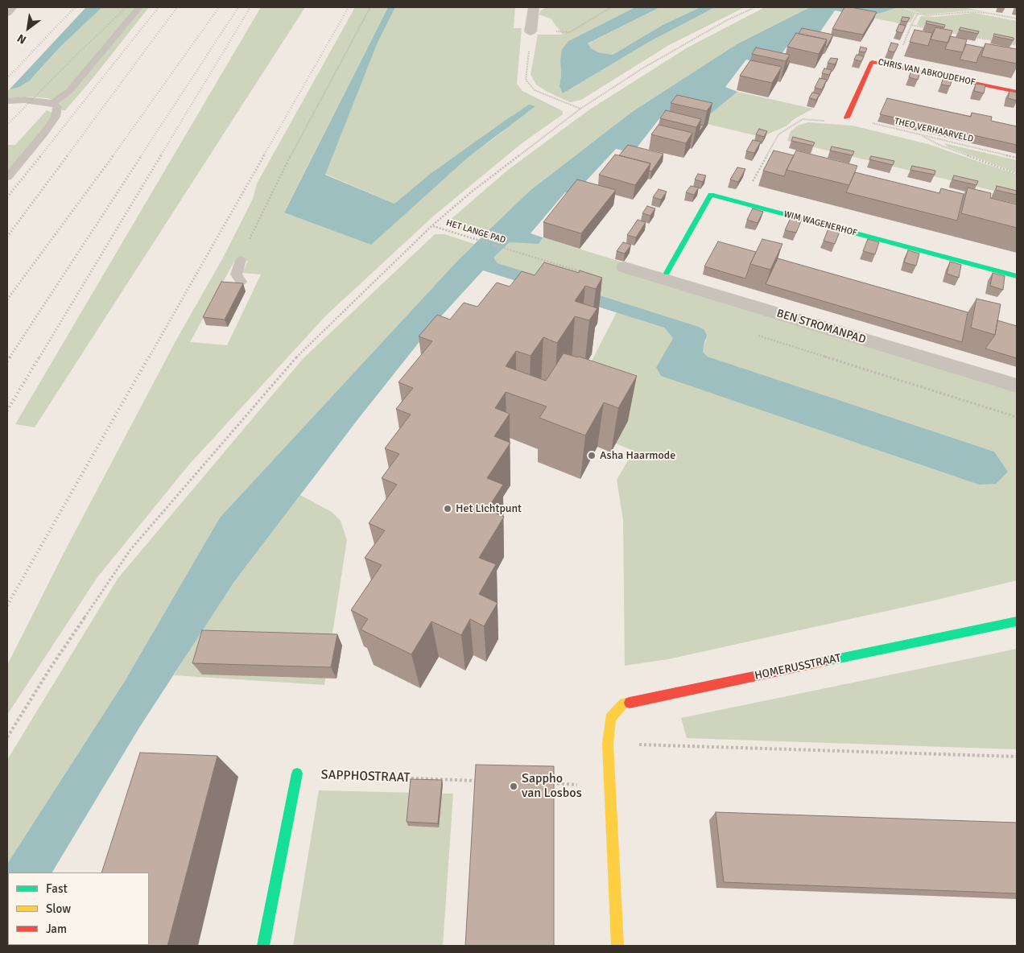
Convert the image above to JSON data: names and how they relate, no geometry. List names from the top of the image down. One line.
{"streets":{"street":["CHRIS VAN ABKOUDEHOF","WIM WAGENERHOF","BEN STROMANPAD","HOMERUSSTRAAT"],"path":["THEO VERHAARVELD","HET LANGE PAD","SAPPHOSTRAAT"]},"crossings":[["CHRIS VAN ABKOUDEHOF","THEO VERHAARVELD"]],"places":["Asha Haarmode","Het Lichtpunt","Sappho van Losbos"],"legend":["Fast","Slow","Jam"],"north":"bottom left"}
